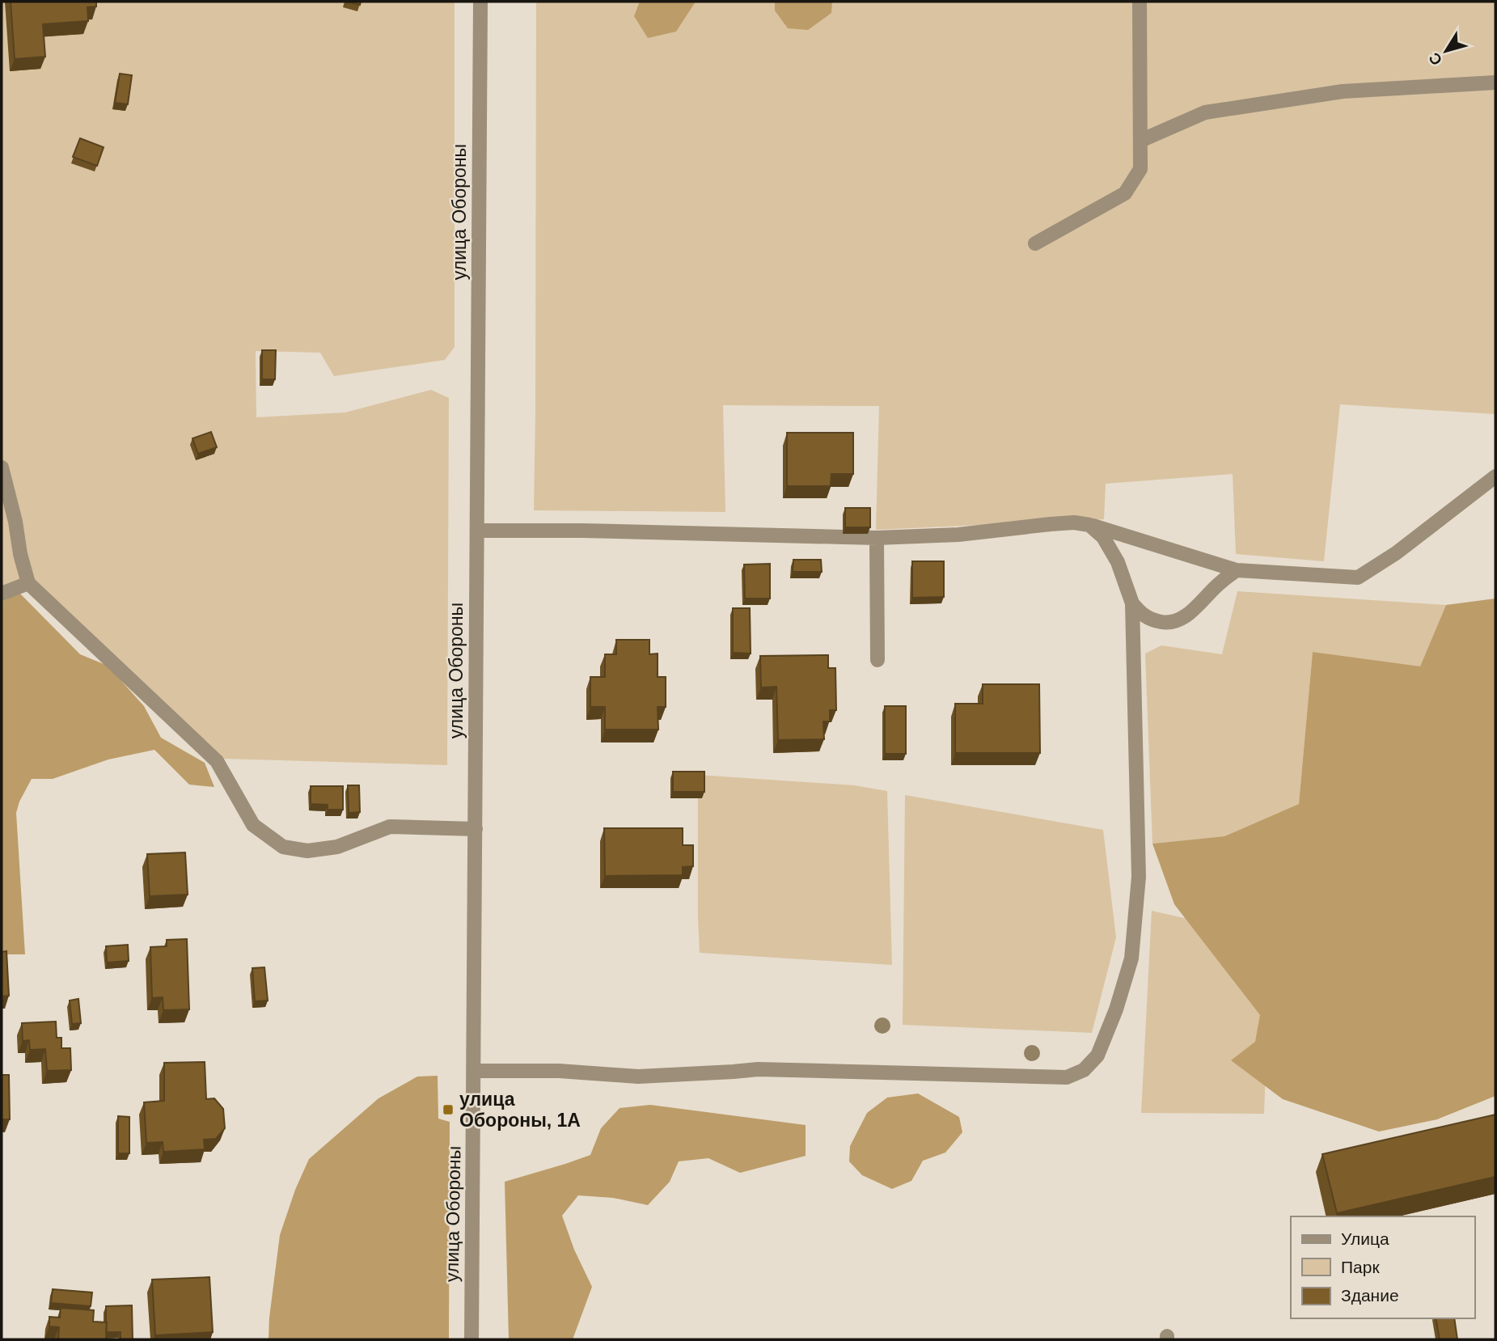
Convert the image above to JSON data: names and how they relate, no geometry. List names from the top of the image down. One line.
{"streets":{"street":["улица Обороны"]},"places":{"transit":["улица Обороны, 1А"]},"legend":["Улица","Парк","Здание"],"north":"bottom left"}
